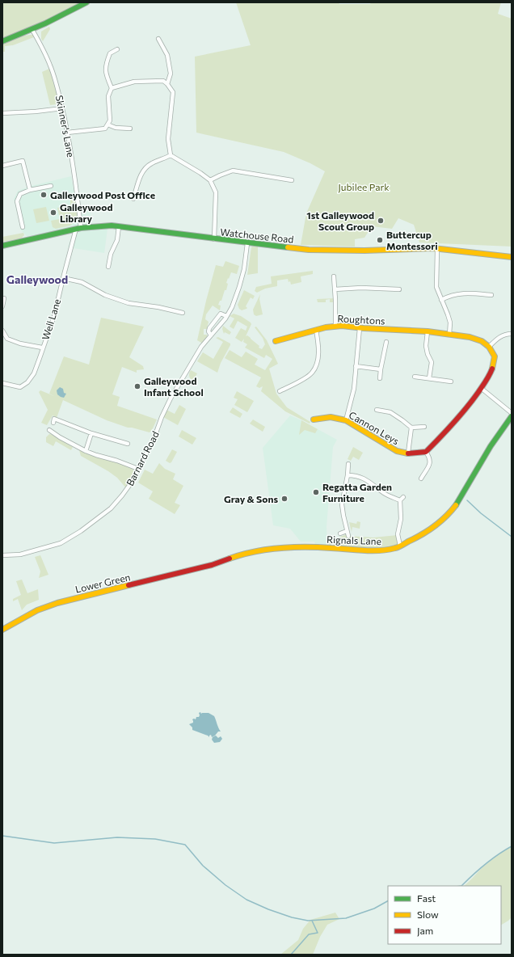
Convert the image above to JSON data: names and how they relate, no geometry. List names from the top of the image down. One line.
{"streets":{"street":["Skinner's Lane","Watchouse Road","Well Lane","Roughtons","Cannon Leys","Barnard Road","Rignals Lane","Lower Green"]},"crossings":[["Skinner's Lane","Watchouse Road"],["Skinner's Lane","Well Lane"],["Watchouse Road","Well Lane"],["Watchouse Road","Barnard Road"],["Rignals Lane","Lower Green"]],"districts":["Galleywood"],"parks":["Jubilee Park"],"places":["Galleywood Post Office","Galleywood Library","1st Galleywood Scout Group","Buttercup Montessori","Galleywood Infant School","Regatta Garden Furniture","Gray & Sons"],"legend":["Fast","Slow","Jam"]}
